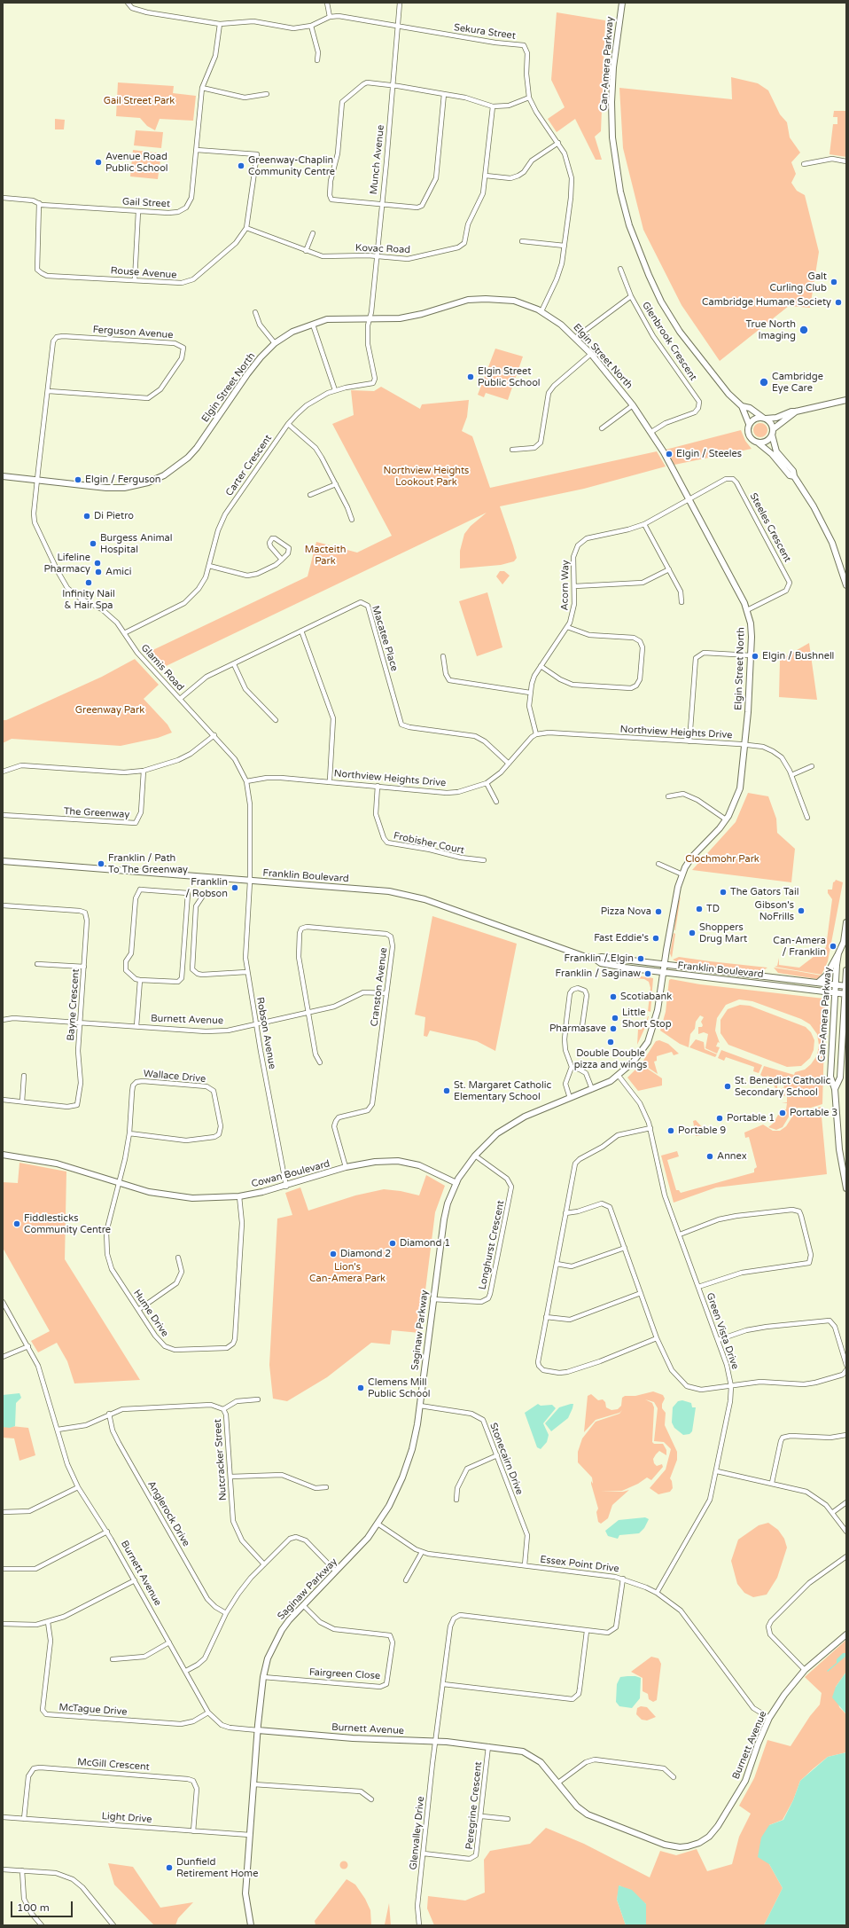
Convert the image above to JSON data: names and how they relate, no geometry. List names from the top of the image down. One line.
{"streets":{"street":["Sekura Street","Can-Amera Parkway","Munch Avenue","Gail Street","Kovac Road","Rouse Avenue","Ferguson Avenue","Glenbrook Crescent","Elgin Street North","Carter Crescent","Steeles Crescent","Acorn Way","Macatee Place","Glamis Road","Northview Heights Drive","The Greenway","Frobisher Court","Franklin Boulevard","Cranston Avenue","Bayne Crescent","Burnett Avenue","Robson Avenue","Wallace Drive","Cowan Boulevard","Longhurst Crescent","Hume Drive","Saginaw Parkway","Green Vista Drive","Stonecairn Drive","Nutcracker Street","Anglerock Drive","Essex Point Drive","Fairgreen Close","McTague Drive","McGill Crescent","Peregrine Crescent","Light Drive","Glenvalley Drive"]},"crossings":[["Sekura Street","Munch Avenue"],["Sekura Street","Elgin Street North"],["Can-Amera Parkway","Franklin Boulevard"],["Munch Avenue","Kovac Road"],["Munch Avenue","Elgin Street North"],["Munch Avenue","Carter Crescent"],["Gail Street","Rouse Avenue"],["Kovac Road","Rouse Avenue"],["Ferguson Avenue","Elgin Street North"],["Ferguson Avenue","Glamis Road"],["Glenbrook Crescent","Elgin Street North"],["Elgin Street North","Carter Crescent"],["Elgin Street North","Steeles Crescent"],["Elgin Street North","Acorn Way"],["Elgin Street North","Glamis Road"],["Elgin Street North","Northview Heights Drive"],["Elgin Street North","Franklin Boulevard"],["Elgin Street North","Saginaw Parkway"],["Carter Crescent","Glamis Road"],["Steeles Crescent","Acorn Way"],["Acorn Way","Northview Heights Drive"],["Macatee Place","Glamis Road"],["Macatee Place","Northview Heights Drive"],["Glamis Road","Northview Heights Drive"],["Glamis Road","Franklin Boulevard"],["Glamis Road","Robson Avenue"],["Northview Heights Drive","Frobisher Court"],["Franklin Boulevard","Robson Avenue"],["Franklin Boulevard","Saginaw Parkway"],["Cranston Avenue","Burnett Avenue"],["Cranston Avenue","Cowan Boulevard"],["Bayne Crescent","Burnett Avenue"],["Burnett Avenue","Robson Avenue"],["Burnett Avenue","Saginaw Parkway"],["Burnett Avenue","Nutcracker Street"],["Burnett Avenue","Essex Point Drive"],["Burnett Avenue","McTague Drive"],["Burnett Avenue","Peregrine Crescent"],["Burnett Avenue","Glenvalley Drive"],["Robson Avenue","Cowan Boulevard"],["Wallace Drive","Cowan Boulevard"],["Wallace Drive","Hume Drive"],["Cowan Boulevard","Hume Drive"],["Cowan Boulevard","Saginaw Parkway"],["Longhurst Crescent","Saginaw Parkway"],["Saginaw Parkway","Green Vista Drive"],["Saginaw Parkway","Stonecairn Drive"],["Saginaw Parkway","Essex Point Drive"],["Saginaw Parkway","Fairgreen Close"],["Saginaw Parkway","Light Drive"],["Green Vista Drive","Essex Point Drive"],["Stonecairn Drive","Essex Point Drive"],["Nutcracker Street","Anglerock Drive"],["McGill Crescent","Light Drive"],["Peregrine Crescent","Glenvalley Drive"]],"parks":["Gail Street Park","Northview Heights Lookout Park","Macteith Park","Greenway Park","Clochmohr Park","Lion's Can-Amera Park"],"places":["Avenue Road Public School","Greenway-Chaplin Community Centre","Galt Curling Club","Cambridge Humane Society","True North Imaging","Elgin Street Public School","Cambridge Eye Care","Elgin / Steeles","Elgin / Ferguson","Di Pietro","Burgess Animal Hospital","Lifeline Pharmacy","Amici","Infinity Nail & Hair Spa","Elgin / Bushnell","Franklin / Path To The Greenway","Franklin / Robson","The Gators Tail","TD","Gibson's NoFrills","Pizza Nova","Shoppers Drug Mart","Fast Eddie's","Can-Amera / Franklin","Franklin / Elgin","Franklin / Saginaw","Scotiabank","Little Short Stop","Pharmasave","Double Double pizza and wings","St. Benedict Catholic Secondary School","St. Margaret Catholic Elementary School","Portable 3","Portable 1","Portable 9","Annex","Fiddlesticks Community Centre","Diamond 1","Diamond 2","Clemens Mill Public School","Dunfield Retirement Home"],"scale_bar":"100 m"}
